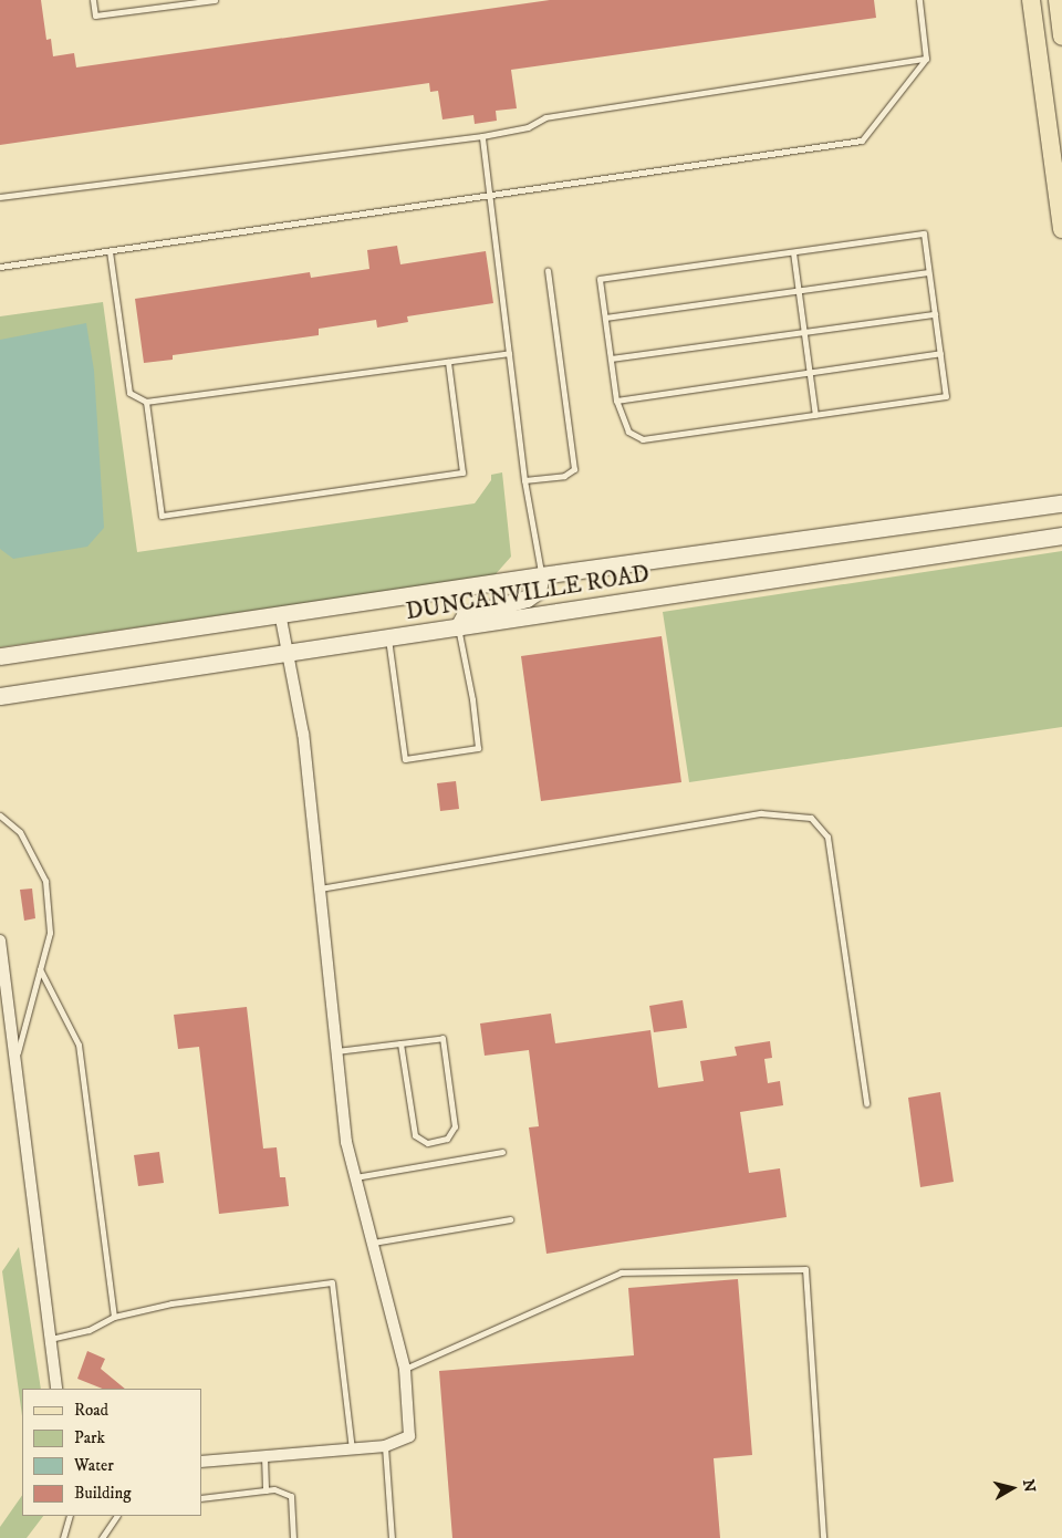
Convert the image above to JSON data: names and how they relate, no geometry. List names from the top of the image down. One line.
{"streets":{"main road":["DUNCANVILLE ROAD"]},"legend":["Road","Park","Water","Building"],"north":"right"}
